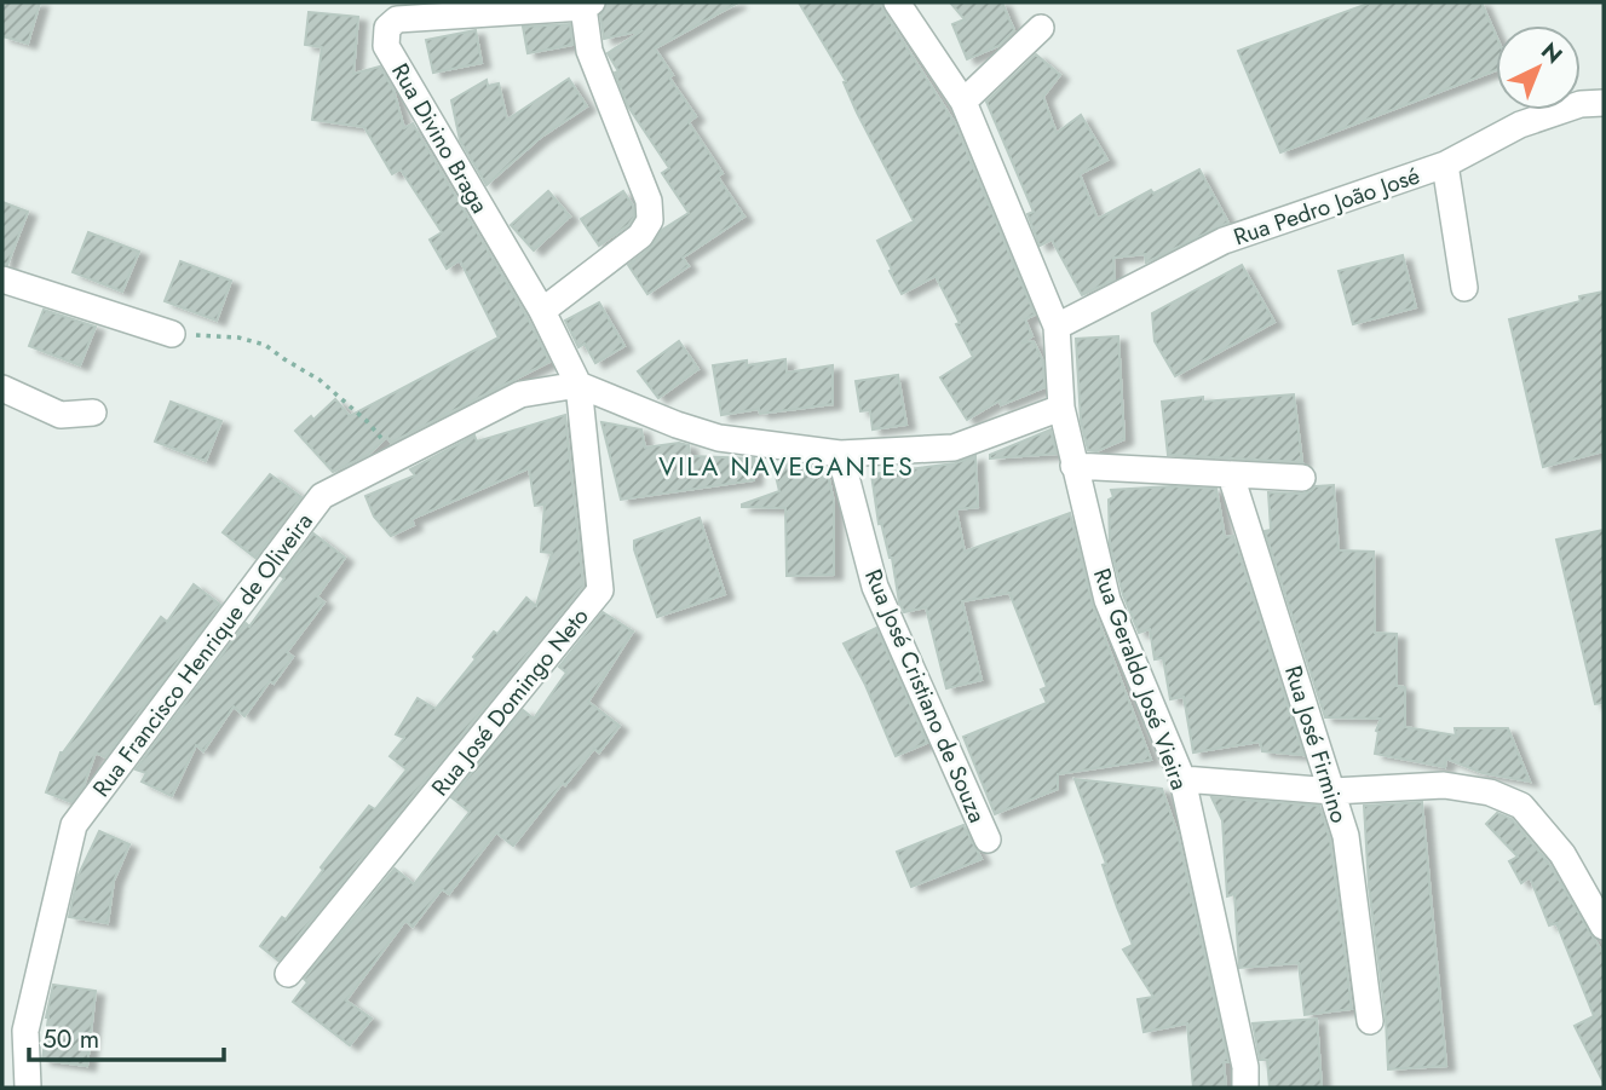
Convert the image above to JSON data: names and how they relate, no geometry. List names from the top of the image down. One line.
{"streets":{"street":["Rua Divino Braga","Rua Pedro João José","Rua Francisco Henrique de Oliveira","Rua Geraldo José Vieira","Rua José Cristiano de Souza","Rua José Domingo Neto","Rua José Firmino"]},"crossings":[["Rua Divino Braga","Rua Francisco Henrique de Oliveira"],["Rua Divino Braga","Rua José Domingo Neto"],["Rua Pedro João José","Rua Geraldo José Vieira"],["Rua Francisco Henrique de Oliveira","Rua José Domingo Neto"]],"districts":["VILA NAVEGANTES"],"scale_bar":"50 m","north":"top right"}
